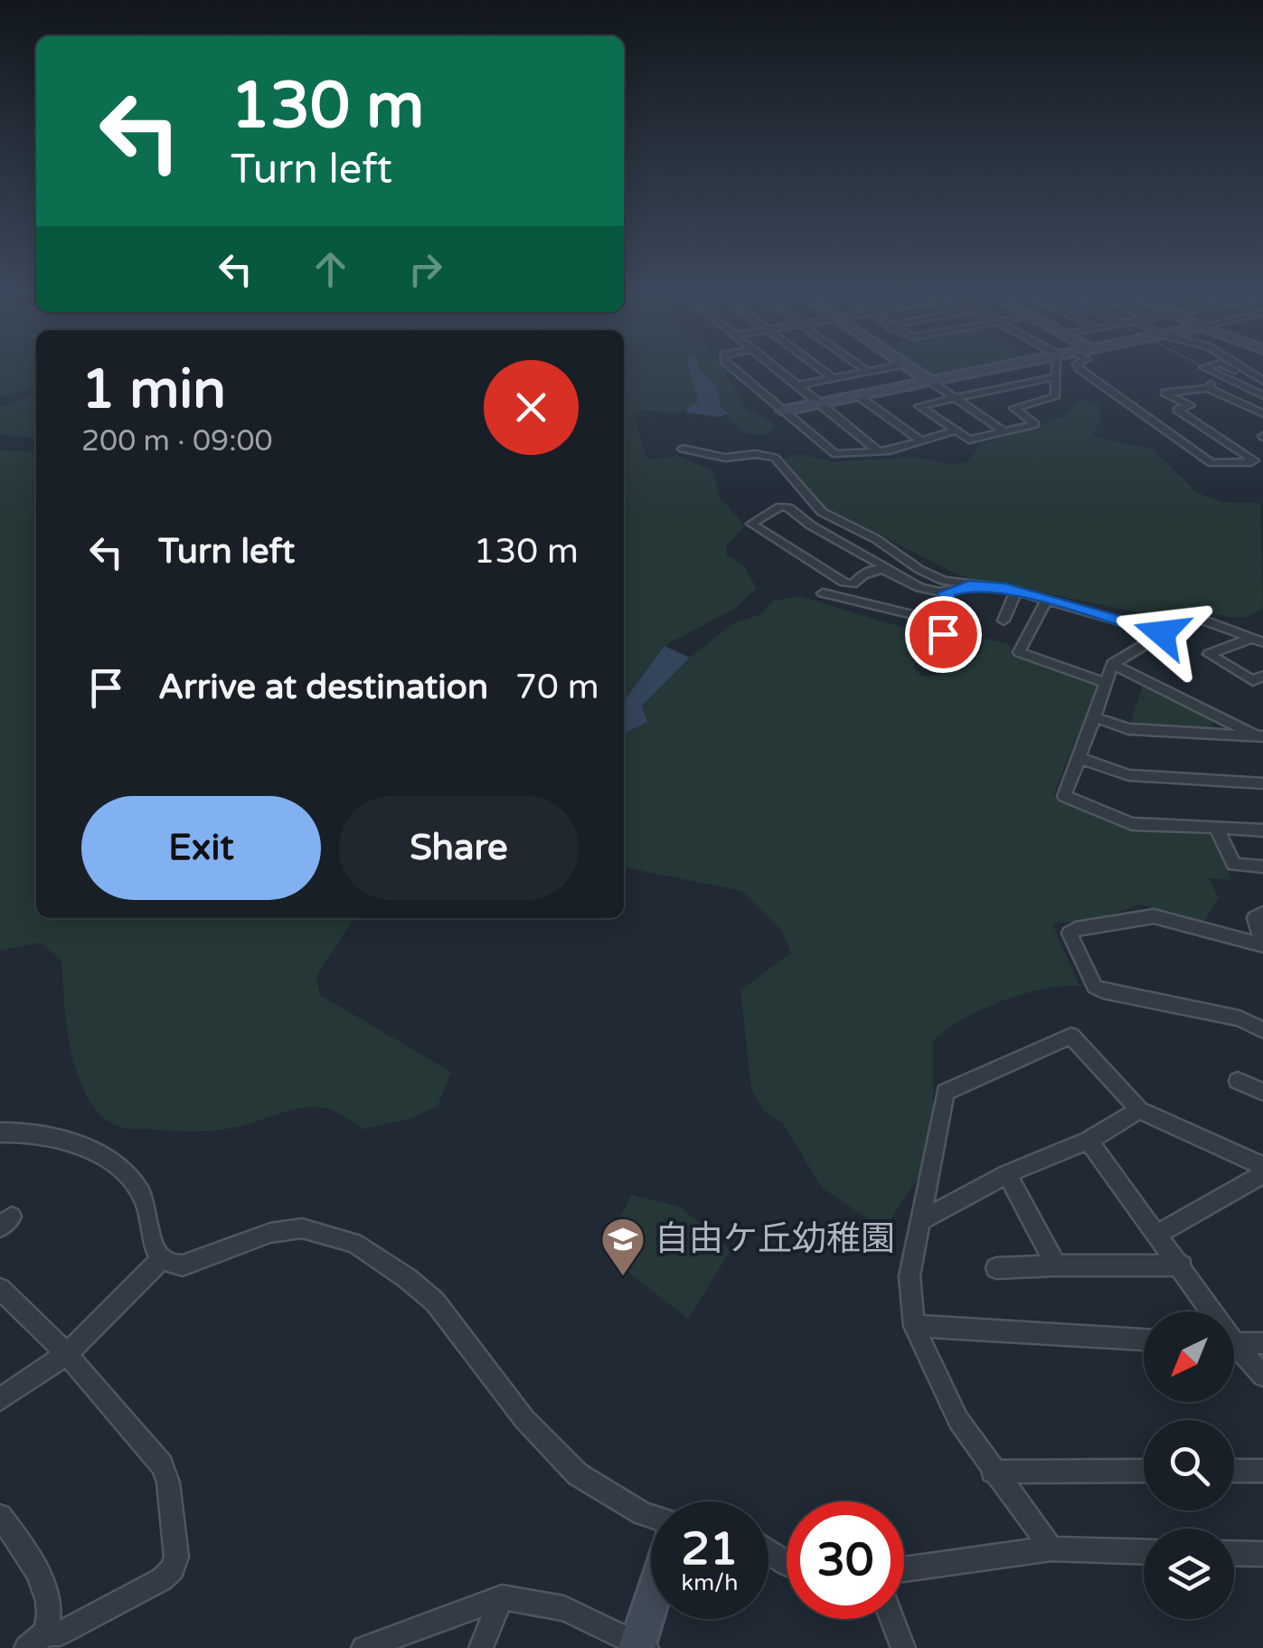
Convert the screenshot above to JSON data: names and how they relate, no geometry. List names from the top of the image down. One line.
{"places":{"school or university":["自由ケ丘幼稚園"]},"north":"bottom left","page":{"turn":["130 m","Turn left"],"heading":["1 min","200 m · 09:00"],"list":[{"name":"Turn left","value":"130 m"},{"name":"Arrive at destination","value":"70 m"}],"buttons":["Exit","Share"],"speed":"21 km/h","limit":"30"}}
